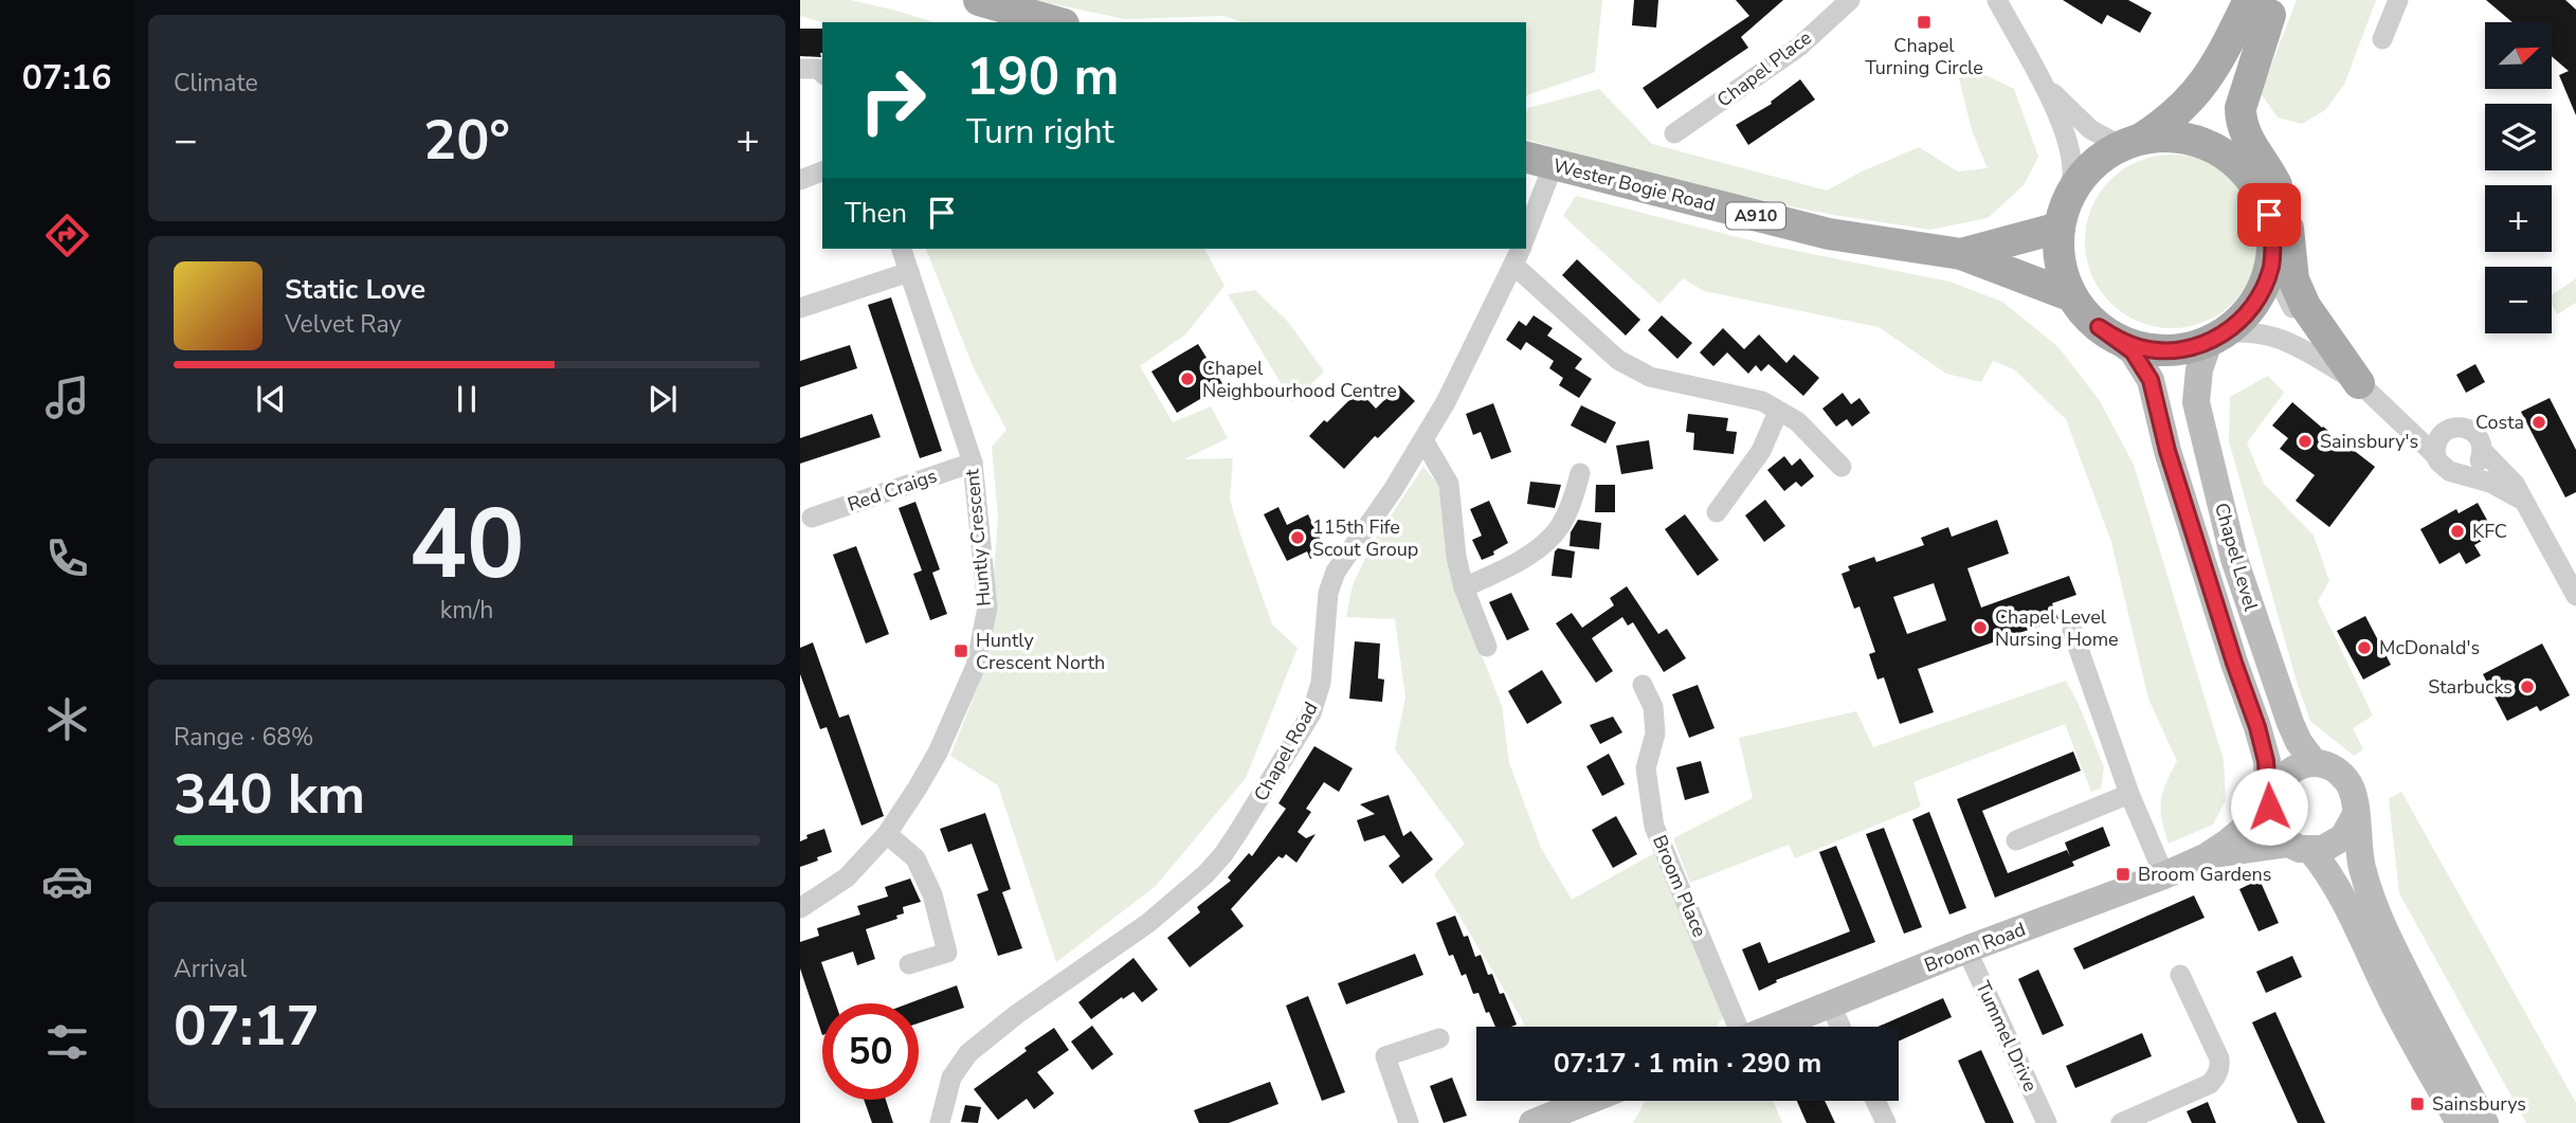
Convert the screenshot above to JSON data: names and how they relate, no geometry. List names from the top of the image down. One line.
{"streets":{"main road":["Wester Bogie Road","A910","Chapel Level","Broom Road"],"street":["Chapel Place","Red Craigs","Huntly Crescent","Chapel Road","Broom Place","Tummel Drive"]},"crossings":[["Wester Bogie Road","A910"],["Wester Bogie Road","Chapel Level"],["A910","Chapel Level"],["Red Craigs","Huntly Crescent"],["Chapel Level","Broom Road"],["Broom Road","Tummel Drive"]],"places":{"transit":["Chapel Turning Circle","Huntly Crescent North","Broom Gardens","Sainsburys"],"other":["Chapel Neighbourhood Centre","Costa","Sainsbury's","KFC","115th Fife Scout Group","Chapel Level Nursing Home","McDonald's","Starbucks"]},"north":"top right","page":{"tabs":"07:16","tile":["Climate",["40","km/h"],["Range · 68%","340 km"],["Arrival","07:17"]],"map_buttons":["+","−"],"turn":["190 m","Turn right"],"heat":["−","20°","+"],"then":"Then","song":["Static Love","Velvet Ray"],"limit":"50","trip":"07:17 · 1 min · 290 m"}}
